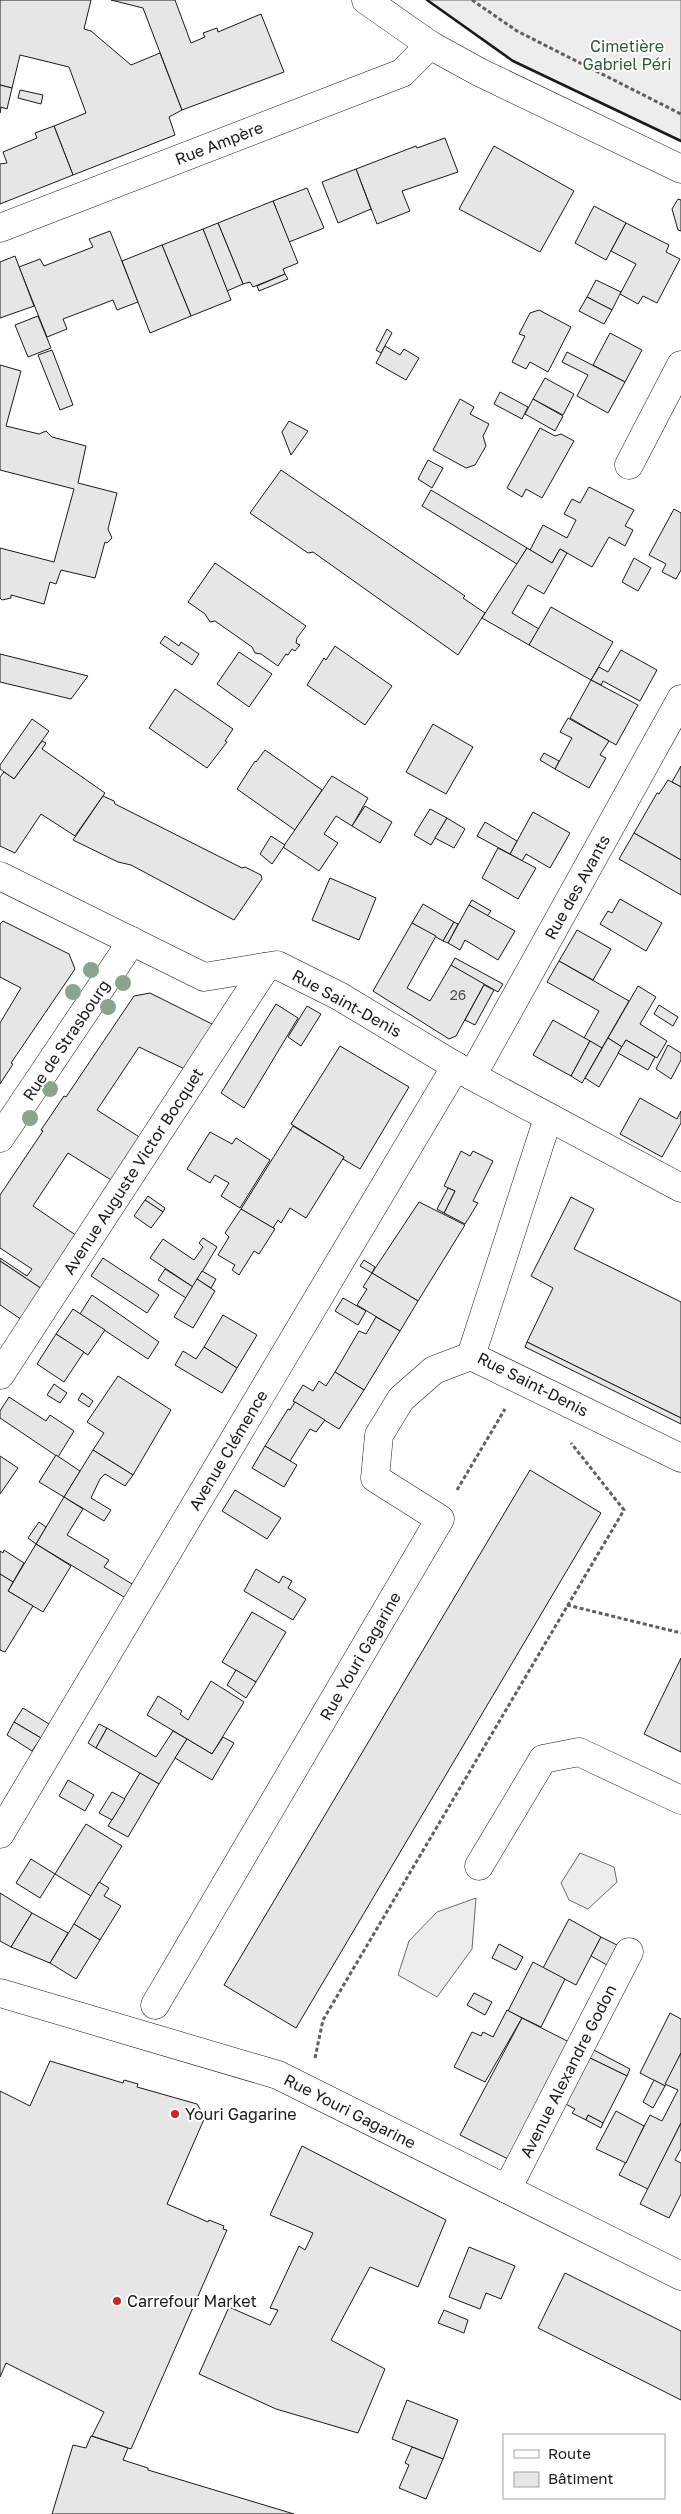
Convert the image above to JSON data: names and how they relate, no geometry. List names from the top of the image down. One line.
{"streets":{"street":["Rue Ampère","Rue des Avants","Rue Saint-Denis","Rue de Strasbourg","Avenue Auguste Victor Bocquet","Avenue Clémence","Rue Youri Gagarine","Avenue Alexandre Godon"]},"crossings":[["Rue des Avants","Rue Saint-Denis"],["Rue des Avants","Avenue Clémence"],["Rue Saint-Denis","Rue de Strasbourg"],["Rue Saint-Denis","Avenue Auguste Victor Bocquet"],["Rue Saint-Denis","Avenue Clémence"],["Rue Youri Gagarine","Avenue Alexandre Godon"]],"parks":["Cimetière Gabriel Péri"],"places":["Youri Gagarine","Carrefour Market"],"house_numbers":["26"],"legend":["Route","Bâtiment"]}
